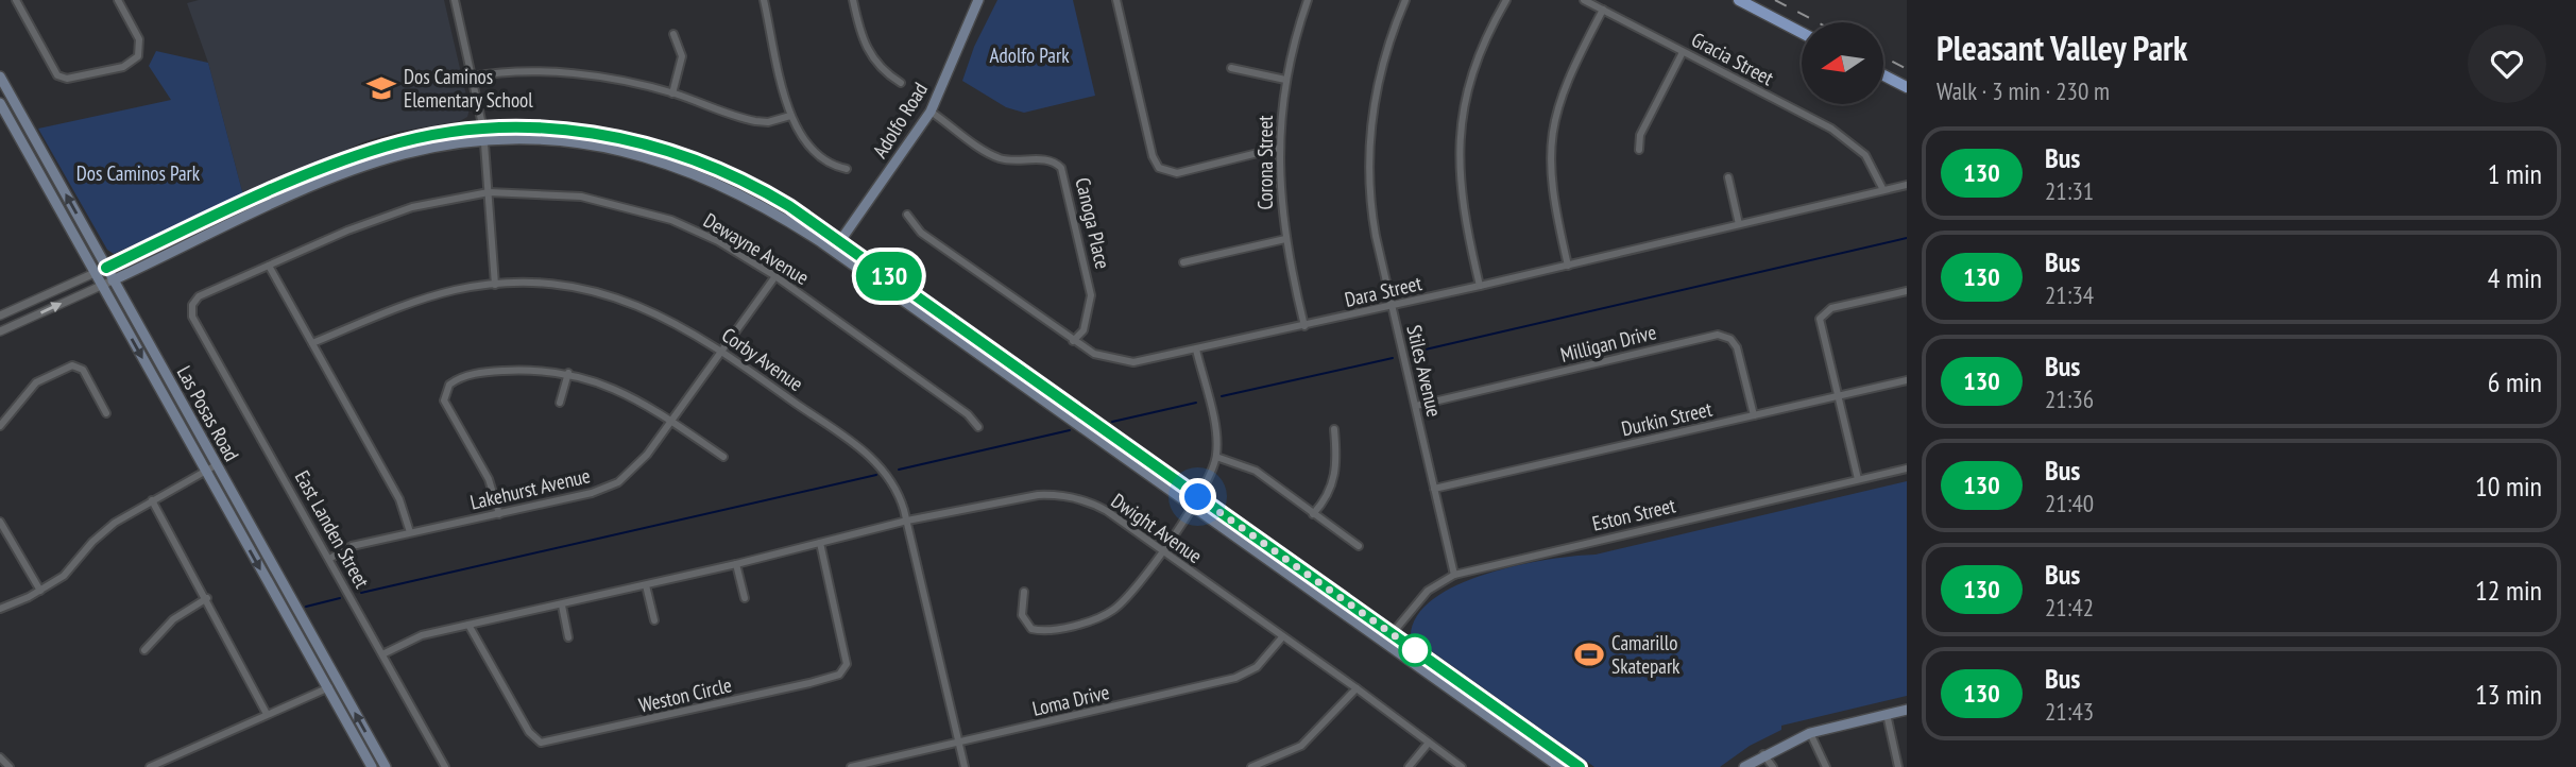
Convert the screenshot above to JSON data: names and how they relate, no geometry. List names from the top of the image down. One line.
{"streets":{"main road":["Adolfo Road","Las Posas Road"],"street":["Gracia Street","Corona Street","Canoga Place","Dewayne Avenue","Dara Street","Milligan Drive","Corby Avenue","Stiles Avenue","Durkin Street","Lakehurst Avenue","Eston Street","Dwight Avenue","East Landen Street","Weston Circle","Loma Drive"]},"crossings":[["Gracia Street","Dara Street"],["Adolfo Road","Canoga Place"],["Corona Street","Dara Street"],["Canoga Place","Dara Street"],["Dewayne Avenue","Lakehurst Avenue"],["Dewayne Avenue","East Landen Street"],["Dara Street","Stiles Avenue"],["Milligan Drive","Stiles Avenue"],["Milligan Drive","Durkin Street"],["Corby Avenue","Lakehurst Avenue"],["Corby Avenue","Dwight Avenue"],["Corby Avenue","Loma Drive"],["Stiles Avenue","Durkin Street"],["Stiles Avenue","Eston Street"],["Lakehurst Avenue","East Landen Street"],["Dwight Avenue","East Landen Street"],["Dwight Avenue","Weston Circle"],["Dwight Avenue","Loma Drive"]],"parks":["Adolfo Park","Dos Caminos Park"],"places":{"school or university":["Dos Caminos Elementary School"],"sports":["Camarillo Skatepark"]},"lines":["bus line 130"],"north":"left","page":{"on_map":"130","heading":["Pleasant Valley Park","Walk · 3 min · 230 m"],"list":[{"mark":"130","name":"Bus","note":"21:31","value":"1 min"},{"mark":"130","name":"Bus","note":"21:34","value":"4 min"},{"mark":"130","name":"Bus","note":"21:36","value":"6 min"},{"mark":"130","name":"Bus","note":"21:40","value":"10 min"},{"mark":"130","name":"Bus","note":"21:42","value":"12 min"},{"mark":"130","name":"Bus","note":"21:43","value":"13 min"}]}}
